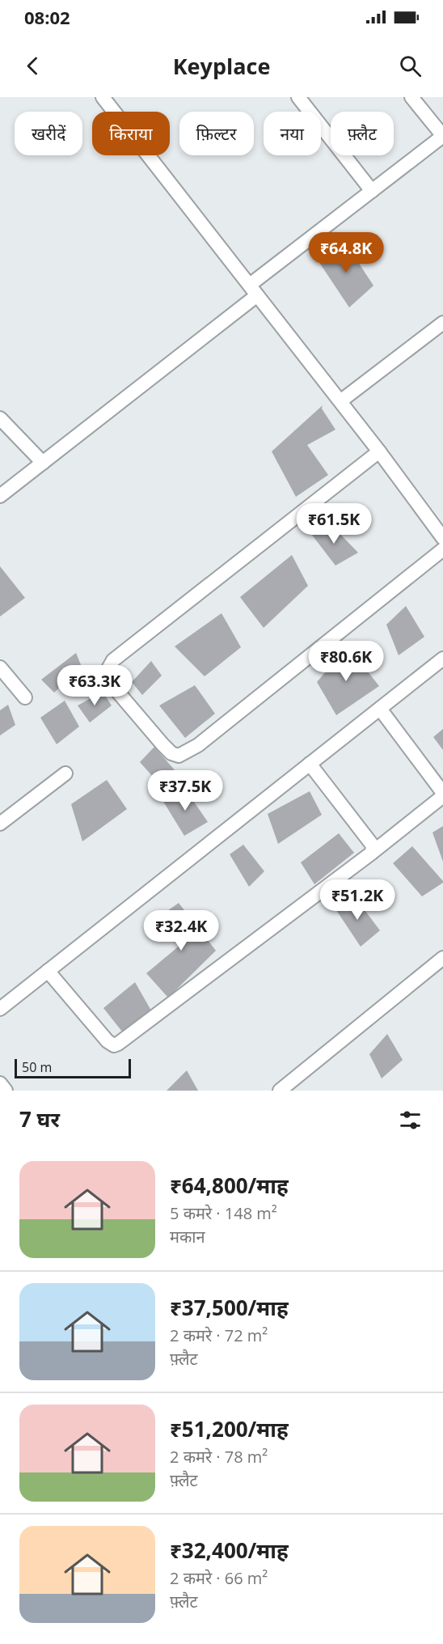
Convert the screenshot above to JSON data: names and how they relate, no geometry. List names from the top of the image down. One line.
{"scale_bar":"50 m","page":{"status":"08:02","header":"Keyplace","chip":["खरीदें","किराया","फ़िल्टर","नया","फ़्लैट"],"price":["₹64.8K","₹61.5K","₹80.6K","₹63.3K","₹37.5K","₹51.2K","₹32.4K"],"scale":"50 m","heading":"7 घर","list":[{"name":"₹64,800/माह","note":"5 कमरे · 148 m² · मकान"},{"name":"₹37,500/माह","note":"2 कमरे · 72 m² · फ़्लैट"},{"name":"₹51,200/माह","note":"2 कमरे · 78 m² · फ़्लैट"},{"name":"₹32,400/माह","note":"2 कमरे · 66 m² · फ़्लैट"}]}}
